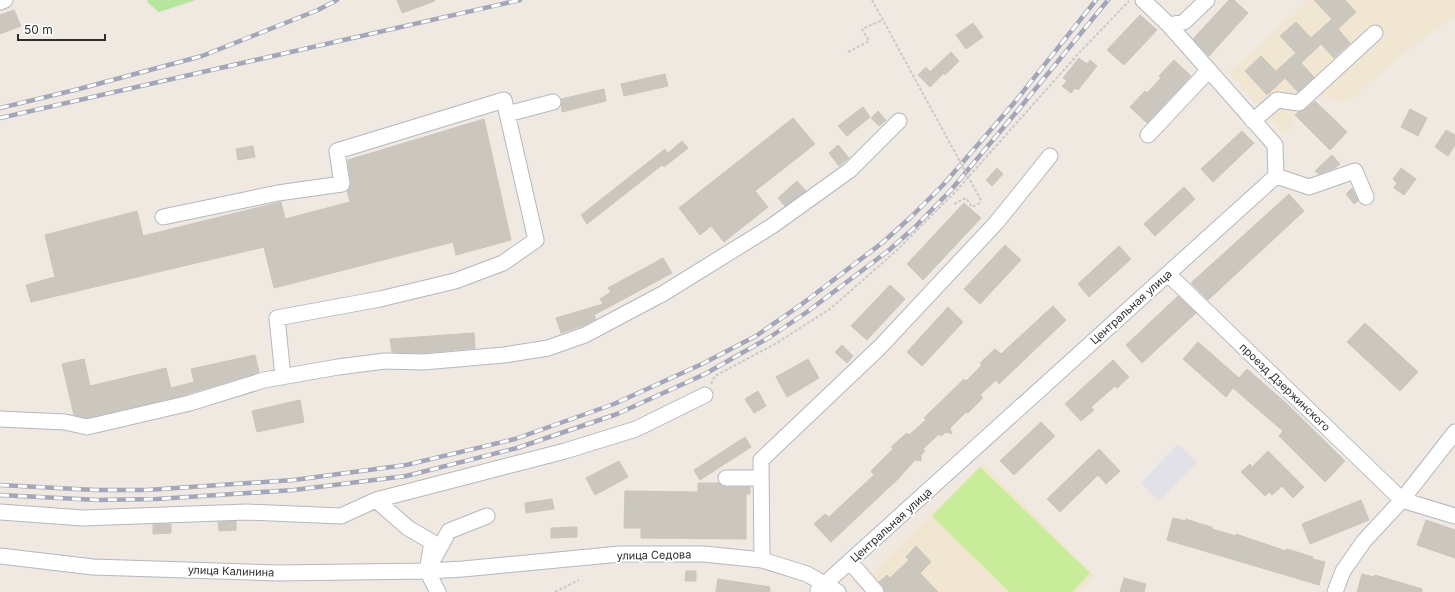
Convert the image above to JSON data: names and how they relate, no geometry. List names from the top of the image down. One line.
{"streets":{"street":["Центральная улица","проезд Дзержинского","улица Седова","улица Калинина"]},"crossings":[["Центральная улица","проезд Дзержинского"],["Центральная улица","улица Седова"],["улица Седова","улица Калинина"]],"scale_bar":"50 m"}
